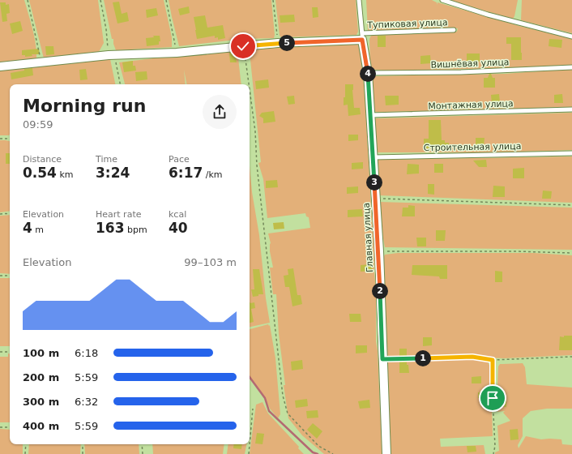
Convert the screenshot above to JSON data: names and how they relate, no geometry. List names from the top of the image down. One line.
{"streets":{"street":["Главная улица"],"lane":["Тупиковая улица","Вишнёвая улица","Монтажная улица","Строительная улица"]},"crossings":[["Тупиковая улица","Главная улица"],["Вишнёвая улица","Главная улица"],["Монтажная улица","Главная улица"],["Строительная улица","Главная улица"]],"page":{"pins":["5","4","3","2","1"],"heading":["Morning run","09:59"],"stats":[["Distance","0.54 km"],["Time","3:24"],["Pace","6:17 /km"],["Elevation","4 m"],["Heart rate","163 bpm"],["kcal","40"]],"chart":["Elevation","99–103 m"],"list":[{"name":"100 m","note":"6:18"},{"name":"200 m","note":"5:59"},{"name":"300 m","note":"6:32"},{"name":"400 m","note":"5:59"}]}}
